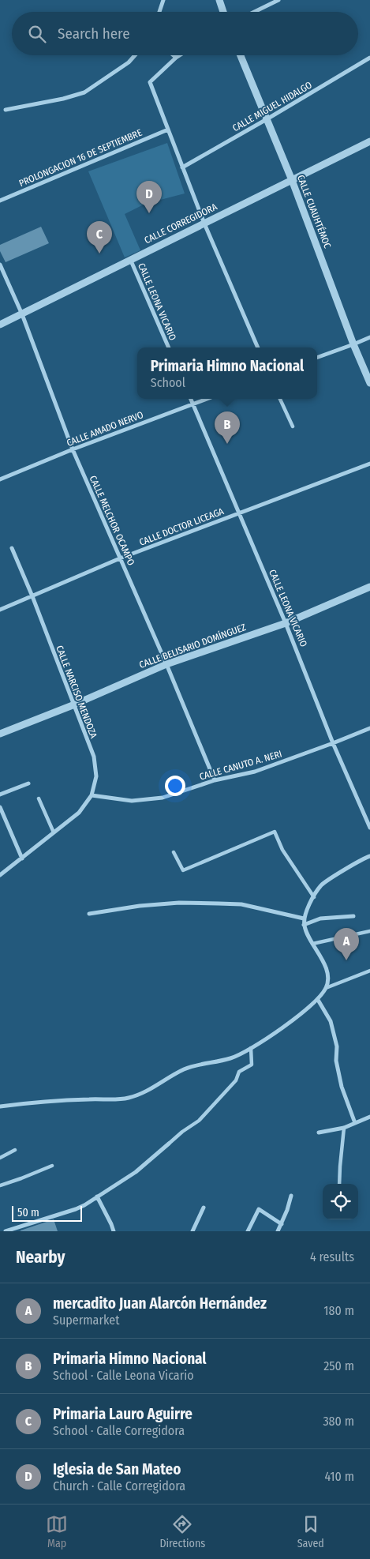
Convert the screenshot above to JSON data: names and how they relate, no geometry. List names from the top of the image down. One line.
{"streets":{"street":["CALLE MIGUEL HIDALGO","PROLONGACION 16 DE SEPTIEMBRE","CALLE CUAUHTÉMOC","CALLE CORREGIDORA","CALLE LEONA VICARIO","CALLE AMADO NERVO","CALLE MELCHOR OCAMPO","CALLE DOCTOR LICEAGA","CALLE BELISARIO DOMÍNGUEZ","CALLE NARCISO MENDOZA","CALLE CANUTO A. NERI"]},"crossings":[["CALLE MIGUEL HIDALGO","CALLE CUAUHTÉMOC"],["CALLE CUAUHTÉMOC","CALLE CORREGIDORA"],["CALLE CORREGIDORA","CALLE LEONA VICARIO"],["CALLE CORREGIDORA","CALLE MELCHOR OCAMPO"],["CALLE LEONA VICARIO","CALLE AMADO NERVO"],["CALLE LEONA VICARIO","CALLE DOCTOR LICEAGA"],["CALLE LEONA VICARIO","CALLE BELISARIO DOMÍNGUEZ"],["CALLE LEONA VICARIO","CALLE CANUTO A. NERI"],["CALLE AMADO NERVO","CALLE MELCHOR OCAMPO"],["CALLE MELCHOR OCAMPO","CALLE DOCTOR LICEAGA"],["CALLE MELCHOR OCAMPO","CALLE BELISARIO DOMÍNGUEZ"],["CALLE MELCHOR OCAMPO","CALLE CANUTO A. NERI"],["CALLE DOCTOR LICEAGA","CALLE NARCISO MENDOZA"],["CALLE BELISARIO DOMÍNGUEZ","CALLE NARCISO MENDOZA"],["CALLE NARCISO MENDOZA","CALLE CANUTO A. NERI"]],"scale_bar":"50 m","page":{"search":"Search here","pins":["D","C","B","A"],"popup":["Primaria Himno Nacional","School"],"scale":"50 m","heading":["Nearby","4 results"],"list":[{"mark":"A","name":"mercadito Juan Alarcón Hernández","note":"Supermarket","value":"180 m"},{"mark":"B","name":"Primaria Himno Nacional","note":"School · Calle Leona Vicario","value":"250 m"},{"mark":"C","name":"Primaria Lauro Aguirre","note":"School · Calle Corregidora","value":"380 m"},{"mark":"D","name":"Iglesia de San Mateo","note":"Church · Calle Corregidora","value":"410 m"}],"nav":["Map","Directions","Saved"]}}
